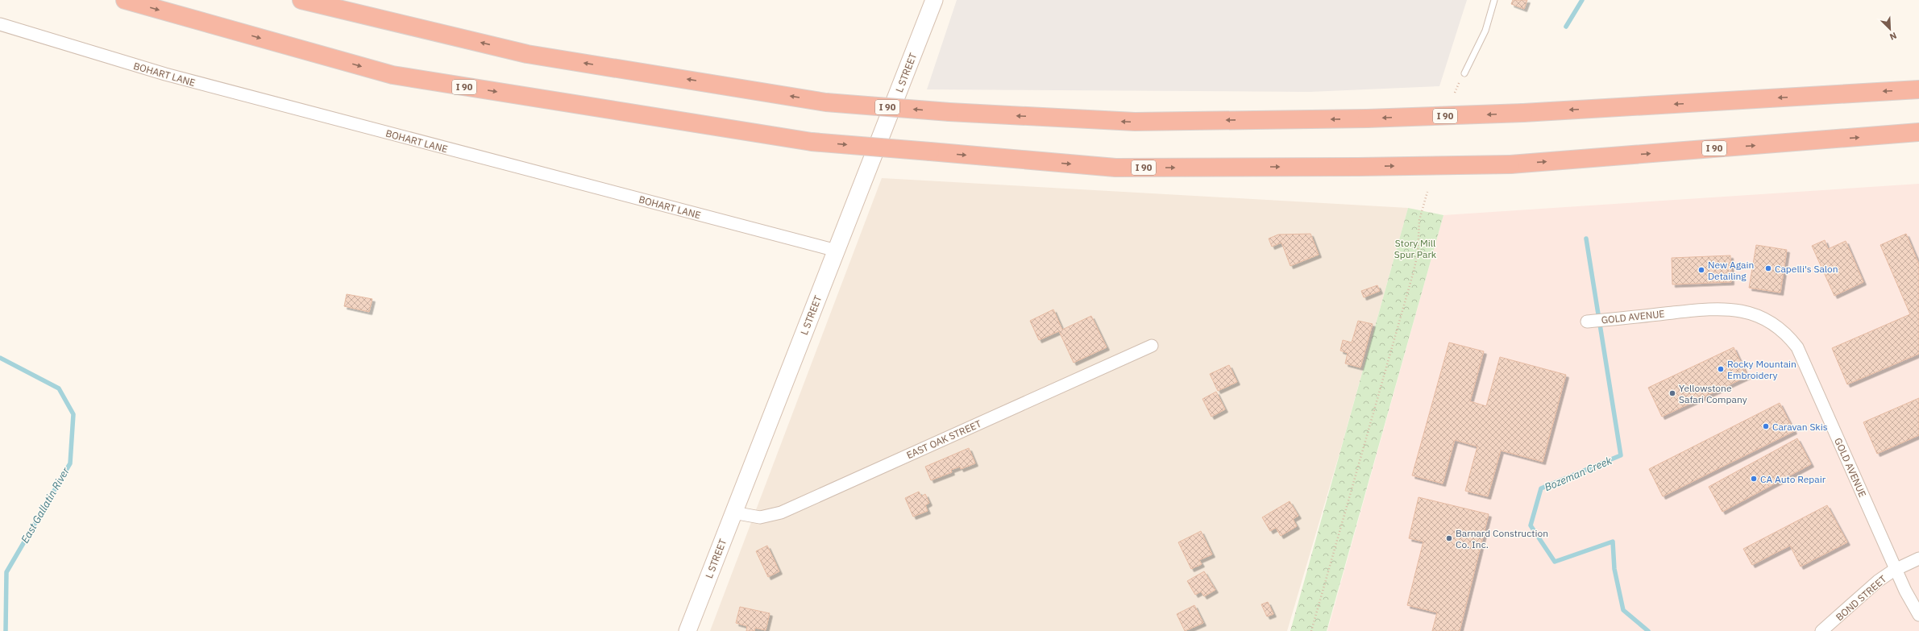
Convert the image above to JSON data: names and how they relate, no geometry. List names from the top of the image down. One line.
{"streets":{"highway":["I 90"],"street":["L STREET","BOHART LANE","GOLD AVENUE","EAST OAK STREET","BOND STREET"]},"crossings":[["L STREET","BOHART LANE"],["L STREET","EAST OAK STREET"],["GOLD AVENUE","BOND STREET"]],"water":["Bozeman Creek","East Gallatin River"],"parks":["Story Mill Spur Park"],"places":["Capelli's Salon","New Again Detailing","Rocky Mountain Embroidery","Yellowstone Safari Company","Caravan Skis","CA Auto Repair","Barnard Construction Co. Inc."],"north":"bottom right"}
